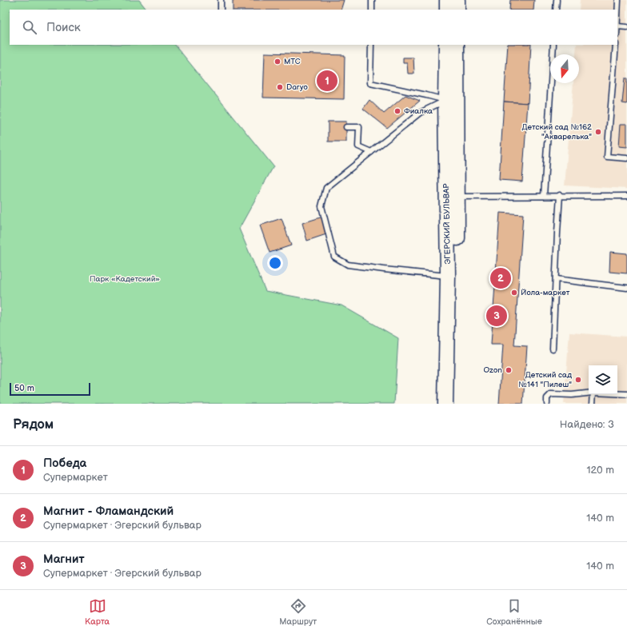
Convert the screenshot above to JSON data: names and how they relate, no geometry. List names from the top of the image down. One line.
{"streets":{"main road":["ЭГЕРСКИЙ БУЛЬВАР"]},"parks":["Парк «Кадетский»"],"places":["МТС","Daryo","Фиалка","Детский сад №162 \"Акварелька\"","Йола-маркет","Ozon","Детский сад №141 \"Пилеш\""],"scale_bar":"50 m","north":"bottom","page":{"search":"Поиск","pins":["1","2","3"],"scale":"50 m","heading":["Рядом","Найдено: 3"],"list":[{"mark":"1","name":"Победа","note":"Супермаркет","value":"120 m"},{"mark":"2","name":"Магнит - Фламандский","note":"Супермаркет · Эгерский бульвар","value":"140 m"},{"mark":"3","name":"Магнит","note":"Супермаркет · Эгерский бульвар","value":"140 m"}],"nav":["Карта","Маршрут","Сохранённые"]}}
